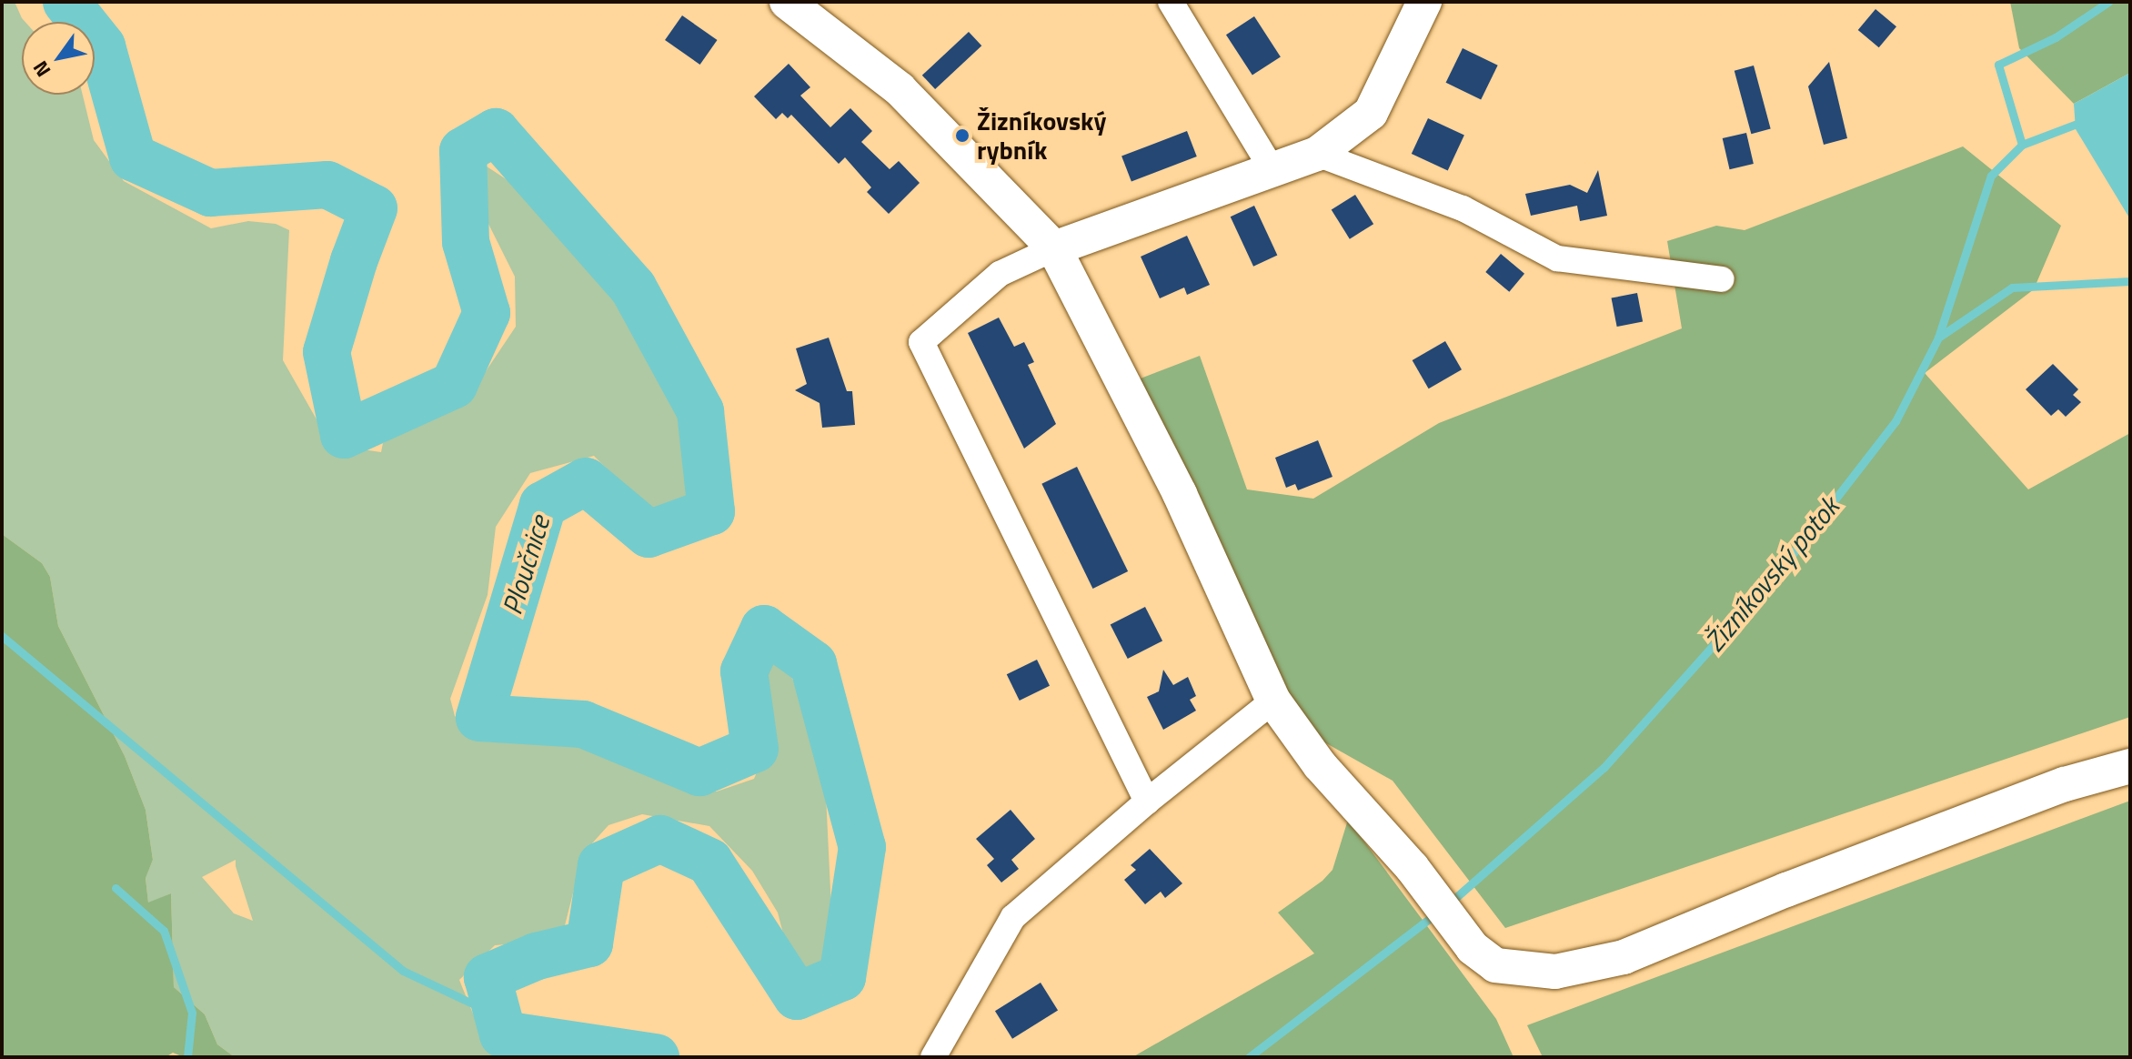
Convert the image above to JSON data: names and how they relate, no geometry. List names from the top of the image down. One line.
{"water":["Ploučnice","Žizníkovský potok"],"places":["Žizníkovský rybník"],"north":"bottom left"}
